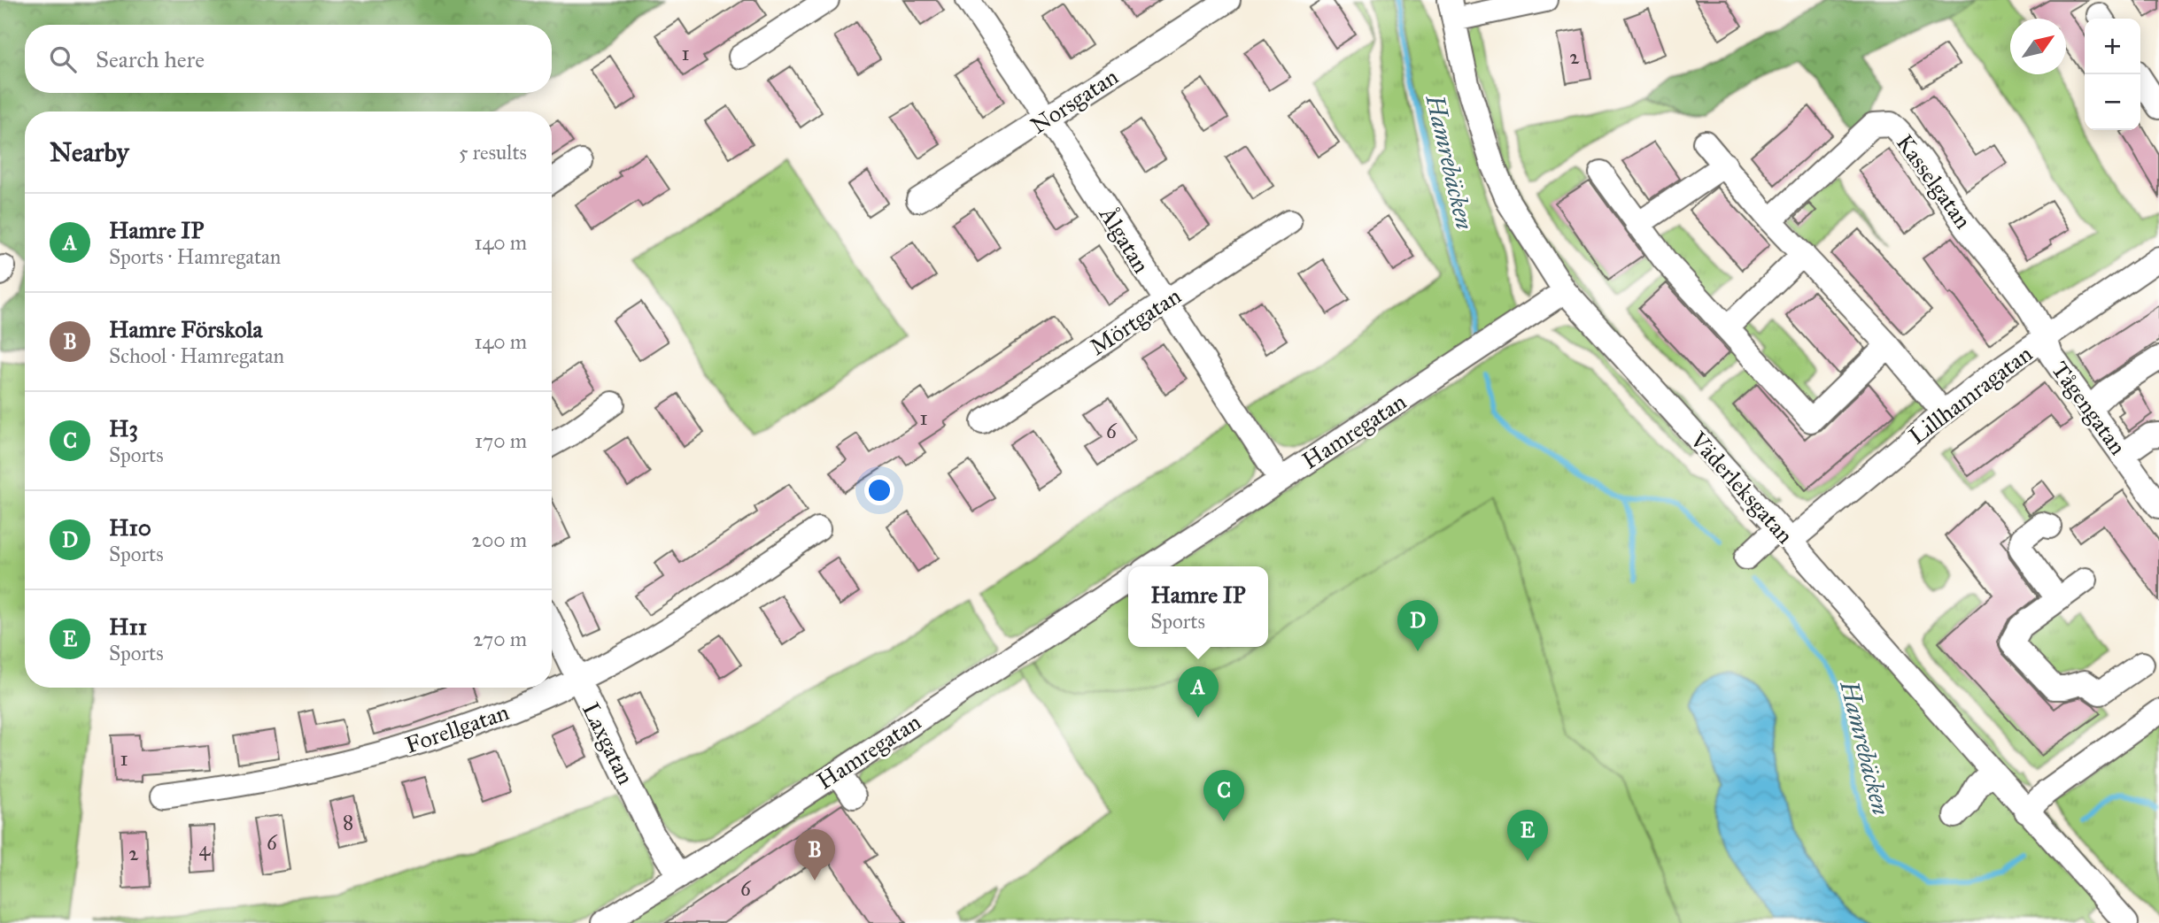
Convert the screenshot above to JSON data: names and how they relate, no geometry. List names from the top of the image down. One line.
{"streets":{"street":["Norsgatan","Kasselgatan","Ålgatan","Mörtgatan","Lillhamragatan","Tågengatan","Hamregatan","Väderleksgatan","Forellgatan","Laxgatan"]},"crossings":[["Norsgatan","Ålgatan"],["Kasselgatan","Lillhamragatan"],["Kasselgatan","Tågengatan"],["Ålgatan","Mörtgatan"],["Ålgatan","Hamregatan"],["Lillhamragatan","Tågengatan"],["Lillhamragatan","Väderleksgatan"],["Hamregatan","Väderleksgatan"],["Hamregatan","Laxgatan"],["Forellgatan","Laxgatan"]],"water":["Hamrebäcken"],"house_numbers":["1","2","1","6","1","8","6","4","2","6"],"north":"top right","page":{"map_buttons":["+","−"],"search":"Search here","heading":["Nearby","5 results"],"list":[{"mark":"A","name":"Hamre IP","note":"Sports · Hamregatan","value":"140 m"},{"mark":"B","name":"Hamre Förskola","note":"School · Hamregatan","value":"140 m"},{"mark":"C","name":"H3","note":"Sports","value":"170 m"},{"mark":"D","name":"H10","note":"Sports","value":"200 m"},{"mark":"E","name":"H11","note":"Sports","value":"270 m"}],"popup":["Hamre IP","Sports"],"pins":["D","A","C","E","B"]}}
